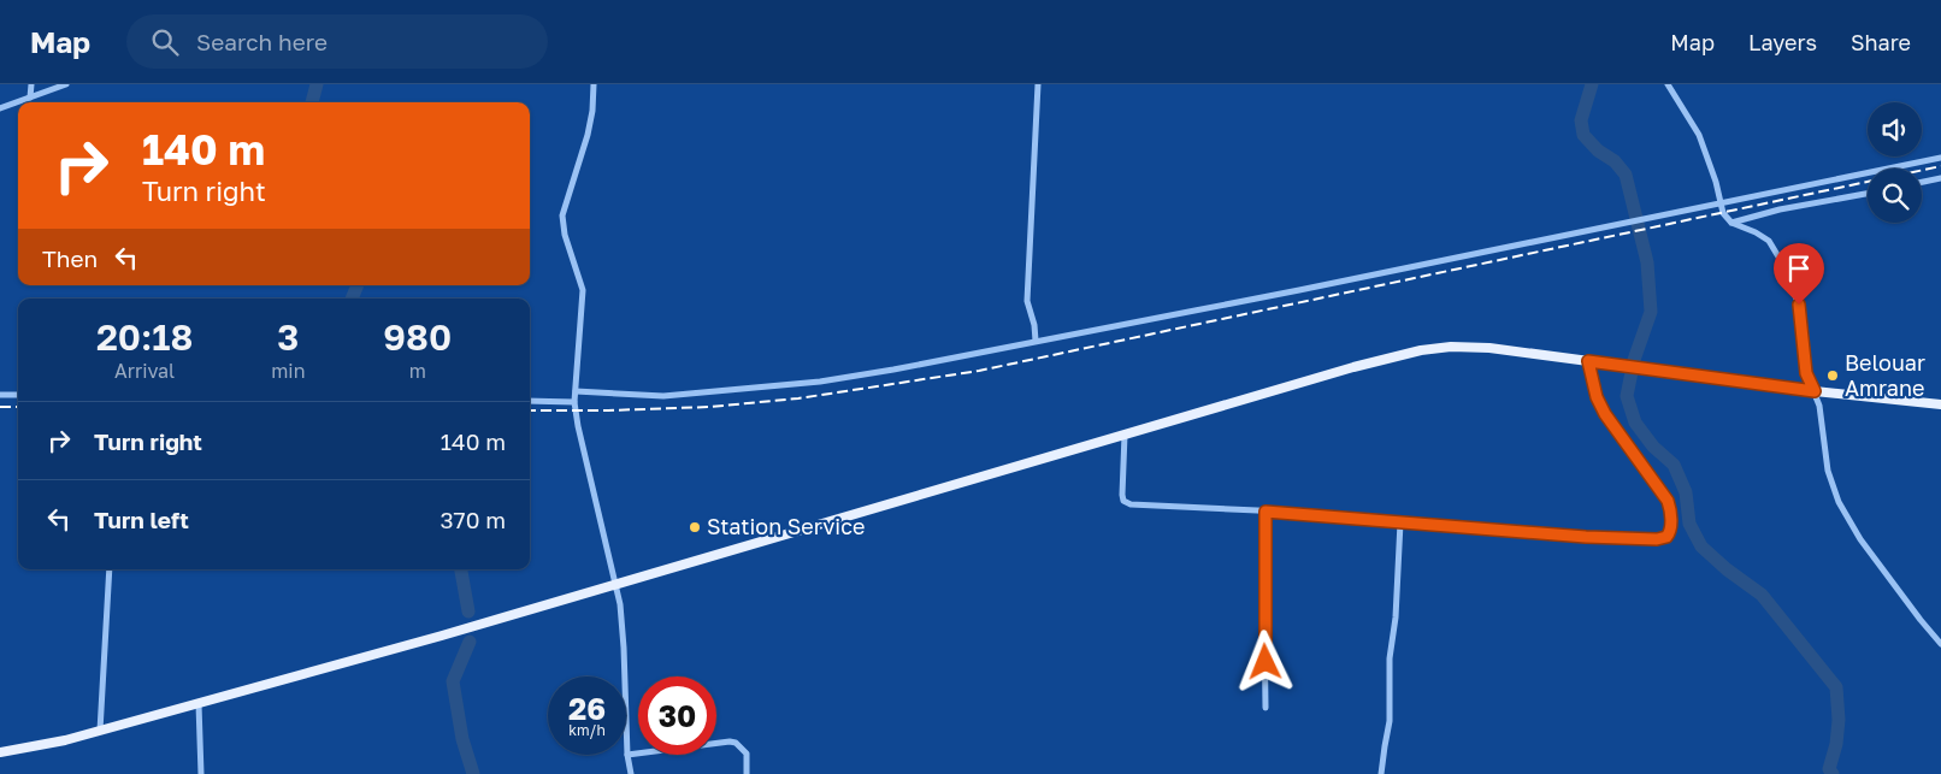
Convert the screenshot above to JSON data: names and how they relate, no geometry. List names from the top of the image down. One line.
{"places":["Belouar Amrane","Station Service"],"page":{"header":"Map","search":"Search here","nav":["Map","Layers","Share"],"turn":["140 m","Turn right"],"then":"Then","eta":["20:18","Arrival","3","min","980","m"],"list":[{"name":"Turn right","value":"140 m"},{"name":"Turn left","value":"370 m"}],"speed":"26 km/h","limit":"30"}}
